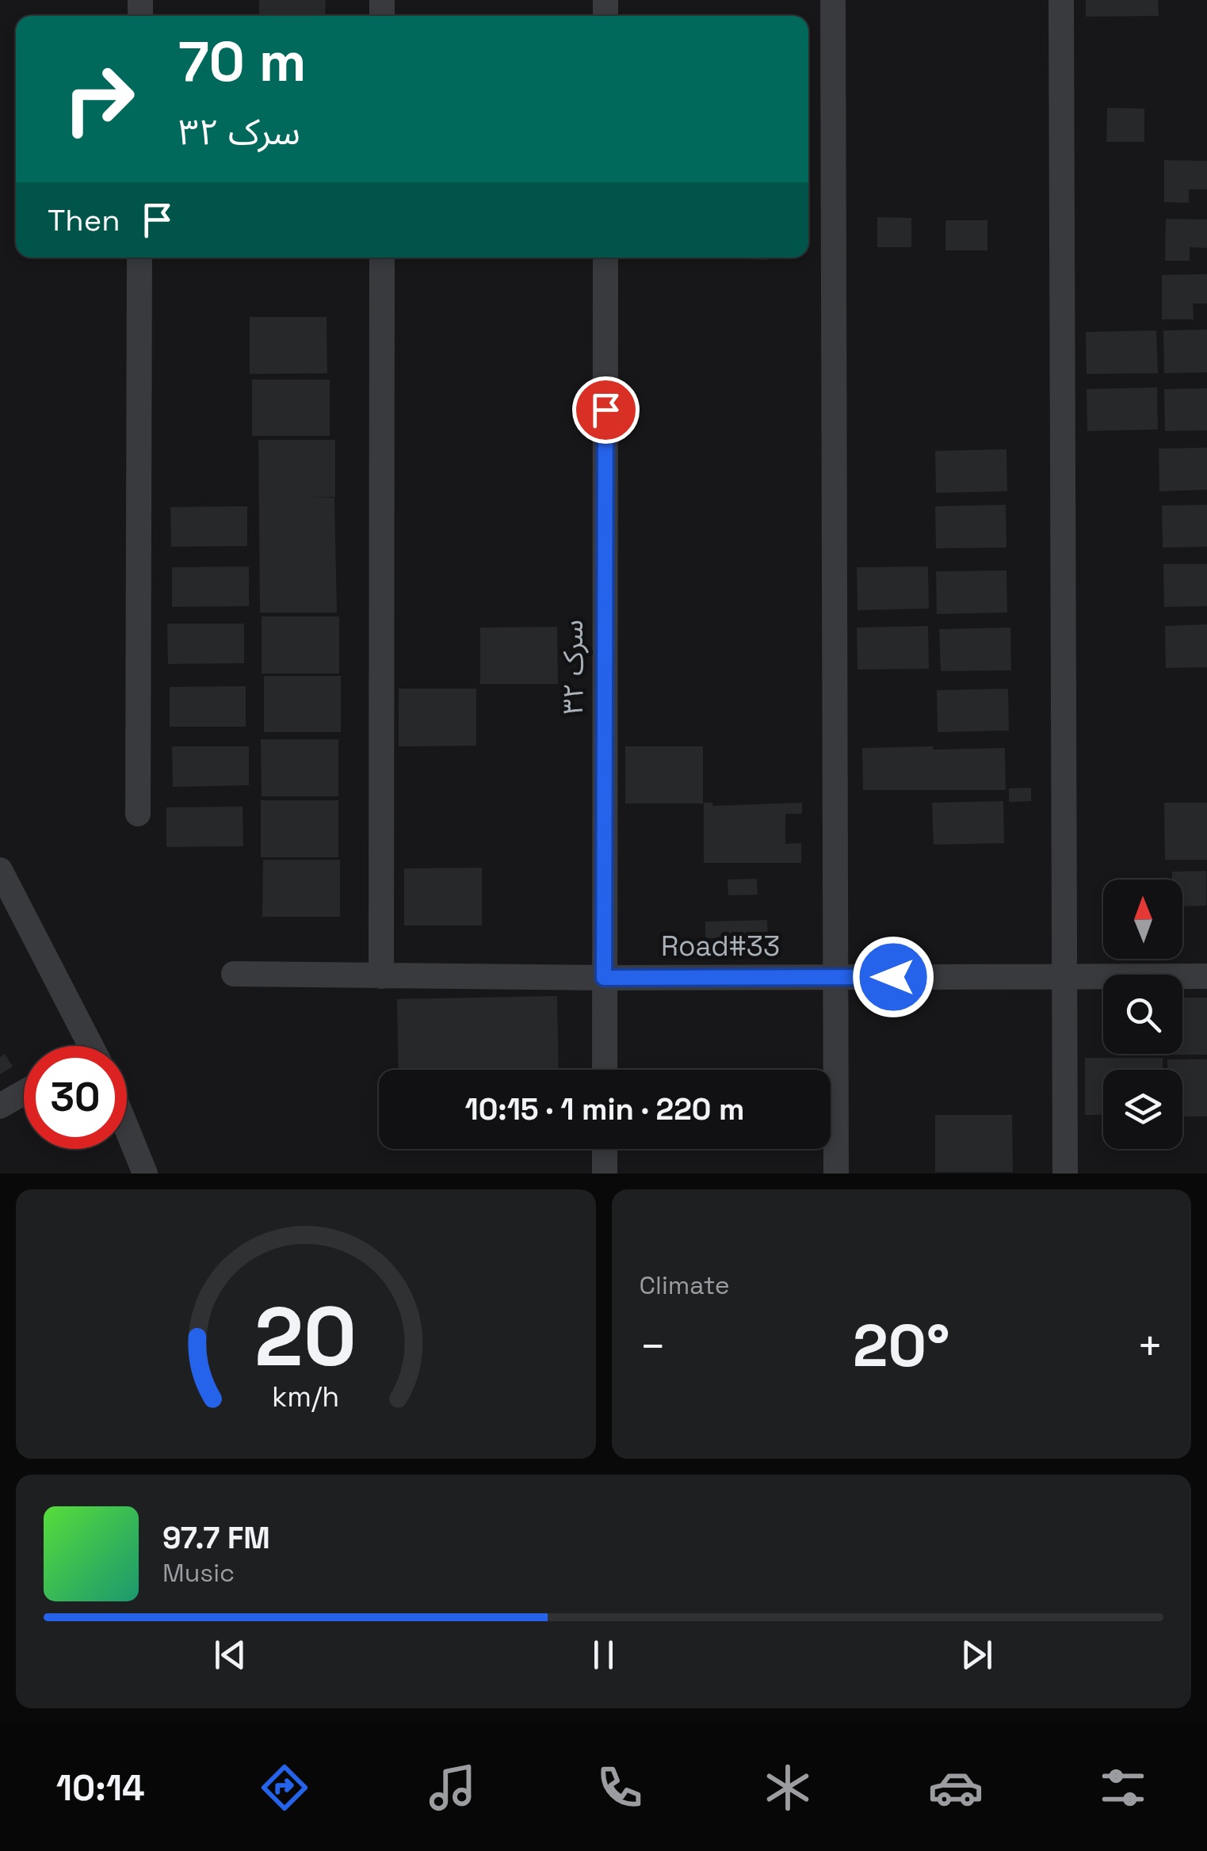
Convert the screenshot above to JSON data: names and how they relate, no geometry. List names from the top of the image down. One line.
{"streets":{"street":["سرک ۳۲","Road#33"]},"crossings":[["سرک ۳۲","Road#33"]],"north":"top","page":{"turn":["70 m","سرک ۳۲"],"then":"Then","limit":"30","trip":"10:15 · 1 min · 220 m","tile":"Climate","heat":["−","20°","+"],"song":["97.7 FM","Music"],"tabs":"10:14","gauge":["20","km/h"]}}
